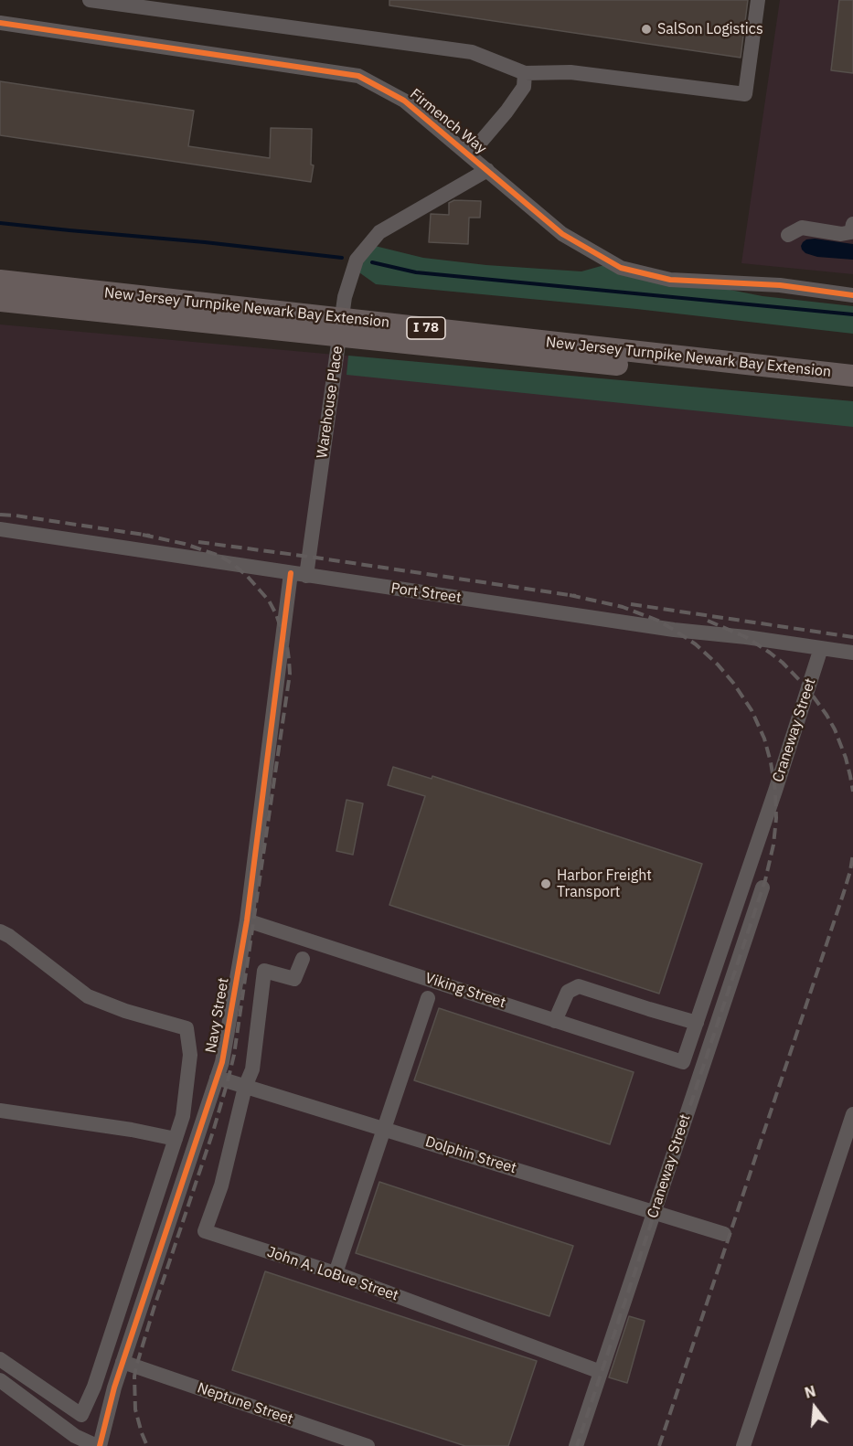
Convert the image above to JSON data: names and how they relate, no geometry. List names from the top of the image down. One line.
{"streets":{"highway":["New Jersey Turnpike Newark Bay Extension","I 78"],"street":["Firmench Way","Warehouse Place","Port Street","Craneway Street","Viking Street","Navy Street","Dolphin Street","John A. LoBue Street","Neptune Street"]},"crossings":[["Firmench Way","Warehouse Place"],["Warehouse Place","Port Street"],["Warehouse Place","Navy Street"],["Port Street","Craneway Street"],["Port Street","Navy Street"],["Craneway Street","Viking Street"],["Craneway Street","Dolphin Street"],["Craneway Street","John A. LoBue Street"],["Viking Street","Navy Street"],["Navy Street","Dolphin Street"],["Navy Street","Neptune Street"],["Dolphin Street","John A. LoBue Street"]],"places":["SalSon Logistics","Harbor Freight Transport"],"north":"top"}
